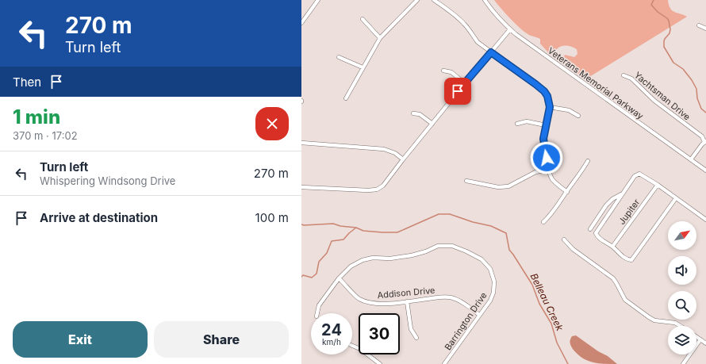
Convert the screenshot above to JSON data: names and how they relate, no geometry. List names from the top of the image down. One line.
{"streets":{"street":["Veterans Memorial Parkway","Yachtsman Drive","Jupiter","Addison Drive","Barrington Drive"]},"crossings":[["Addison Drive","Barrington Drive"]],"water":["Belleau Creek"],"north":"top right","page":{"turn":["270 m","Turn left"],"then":"Then","heading":["1 min","370 m · 17:02"],"list":[{"name":"Turn left","note":"Whispering Windsong Drive","value":"270 m"},{"name":"Arrive at destination","value":"100 m"}],"speed":"24 km/h","limit":"30","buttons":["Exit","Share"]}}
